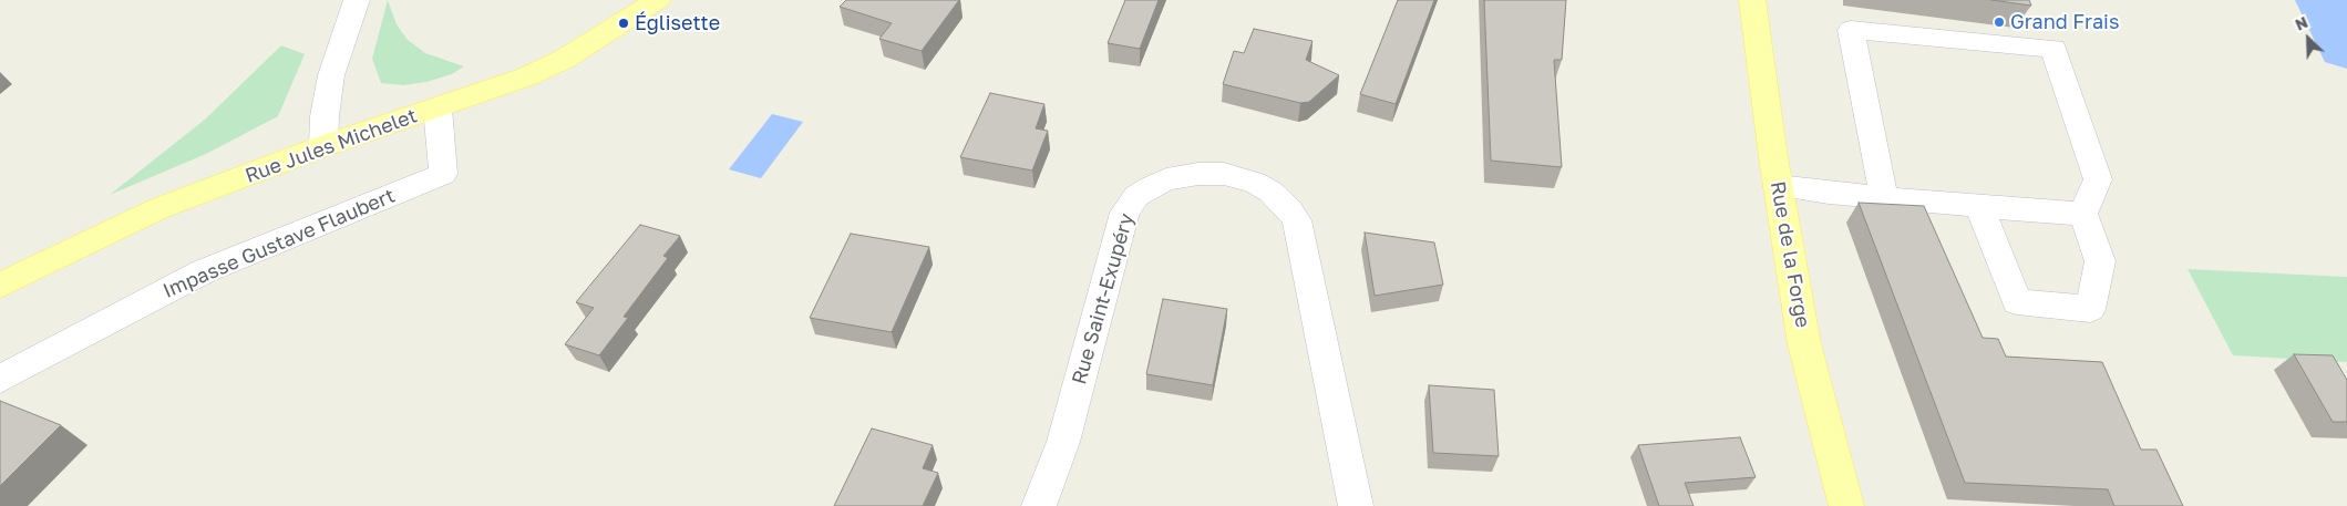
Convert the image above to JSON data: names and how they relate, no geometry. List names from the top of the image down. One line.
{"streets":{"main road":["Rue Jules Michelet","Rue de la Forge"],"street":["Impasse Gustave Flaubert","Rue Saint-Exupéry"]},"crossings":[["Rue Jules Michelet","Impasse Gustave Flaubert"]],"places":["Grand Frais","Églisette"],"north":"top left"}
